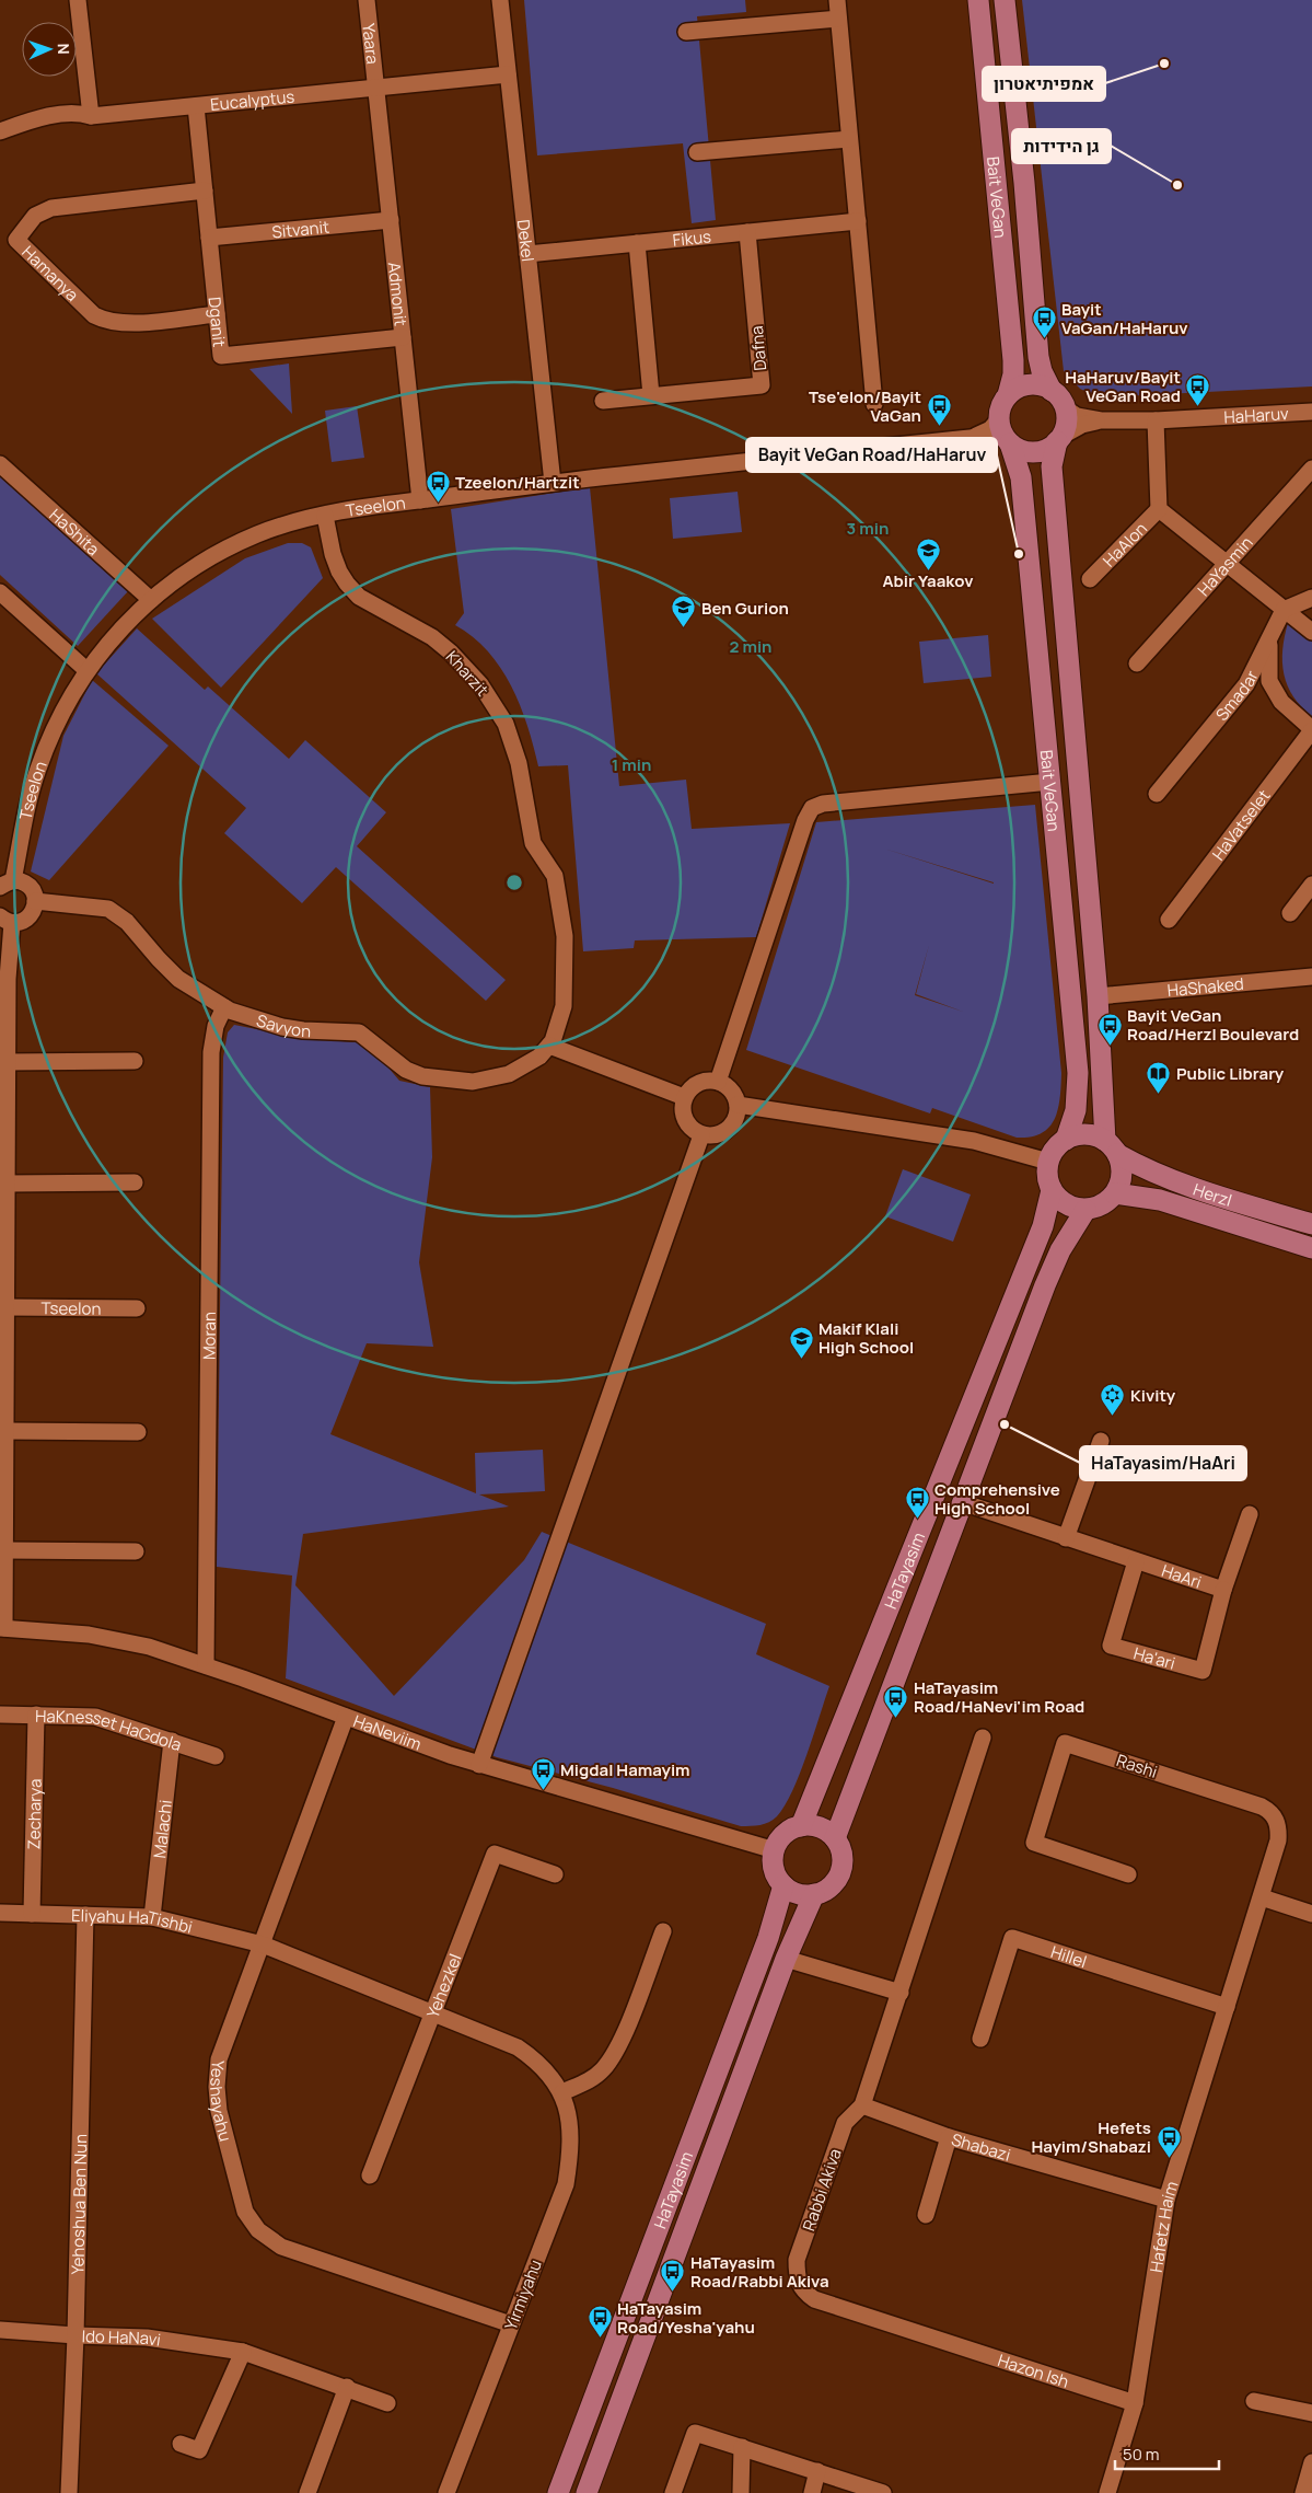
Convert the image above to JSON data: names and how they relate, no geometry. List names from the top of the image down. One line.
{"streets":{"main road":["Bait VeGan","Herzl","HaTayasim"],"street":["Yaara","Eucalyptus","Sitvanit","Fikus","Dekel","Hamanya","Admonit","Dganit","Dafna","HaHaruv","Tseelon","HaShita","HaAlon","HaYasmin","Kharzit","Smadar","HaVatselet","HaShaked","Savyon","Moran","HaAri","Ha'ari","HaKnesset HaGdola","HaNeviim","Rashi","Zecharya","Malachi","Eliyahu HaTishbi","Hillel","Yehezkel","Yeshayahu","Shabazi","Rabbi Akiva","Yehoshua Ben Nun","Hafetz Haim","Yirmiyahu","Ido HaNavi","Hazon Ish"]},"crossings":[["Yaara","Eucalyptus"],["Yaara","Admonit"],["Eucalyptus","Dekel"],["Eucalyptus","Admonit"],["Eucalyptus","Dganit"],["Bait VeGan","HaHaruv"],["Bait VeGan","Tseelon"],["Bait VeGan","HaShaked"],["Bait VeGan","Herzl"],["Bait VeGan","HaTayasim"],["Sitvanit","Admonit"],["Sitvanit","Dganit"],["Fikus","Dekel"],["Fikus","Dafna"],["Dekel","Tseelon"],["Hamanya","Dganit"],["Admonit","Dganit"],["Admonit","Tseelon"],["HaHaruv","Tseelon"],["Tseelon","HaShita"],["Tseelon","Kharzit"],["Kharzit","Savyon"],["Savyon","Moran"],["Herzl","HaTayasim"],["Moran","HaNeviim"],["HaTayasim","HaAri"],["HaTayasim","HaNeviim"],["HaAri","Ha'ari"],["HaKnesset HaGdola","Zecharya"],["HaKnesset HaGdola","Malachi"],["HaNeviim","Yeshayahu"],["Rashi","Hafetz Haim"],["Zecharya","Eliyahu HaTishbi"],["Malachi","Eliyahu HaTishbi"],["Eliyahu HaTishbi","Yeshayahu"],["Eliyahu HaTishbi","Yehoshua Ben Nun"],["Eliyahu HaTishbi","Yirmiyahu"],["Hillel","Hafetz Haim"],["Yehezkel","Yirmiyahu"],["Yeshayahu","Yirmiyahu"],["Shabazi","Rabbi Akiva"],["Shabazi","Hafetz Haim"],["Rabbi Akiva","Hazon Ish"],["Yehoshua Ben Nun","Ido HaNavi"],["Hafetz Haim","Hazon Ish"]],"places":{"other":["אמפיתיאטרון","גן הידידות","Bayit VeGan Road/HaHaruv","HaTayasim/HaAri"],"bus stop":["Bayit VaGan/HaHaruv","HaHaruv/Bayit VeGan Road","Tse'elon/Bayit VaGan","Tzeelon/Hartzit","Bayit VeGan Road/Herzl Boulevard","Comprehensive High School","HaTayasim Road/HaNevi'im Road","Migdal Hamayim","Hefets Hayim/Shabazi","HaTayasim Road/Rabbi Akiva","HaTayasim Road/Yesha'yahu"],"school or university":["Abir Yaakov","Ben Gurion","Makif Klali High School"],"library":["Public Library"],"synagogue":["Kivity"]},"scale_bar":"50 m","north":"right","rings":["3 min","2 min","1 min"]}
